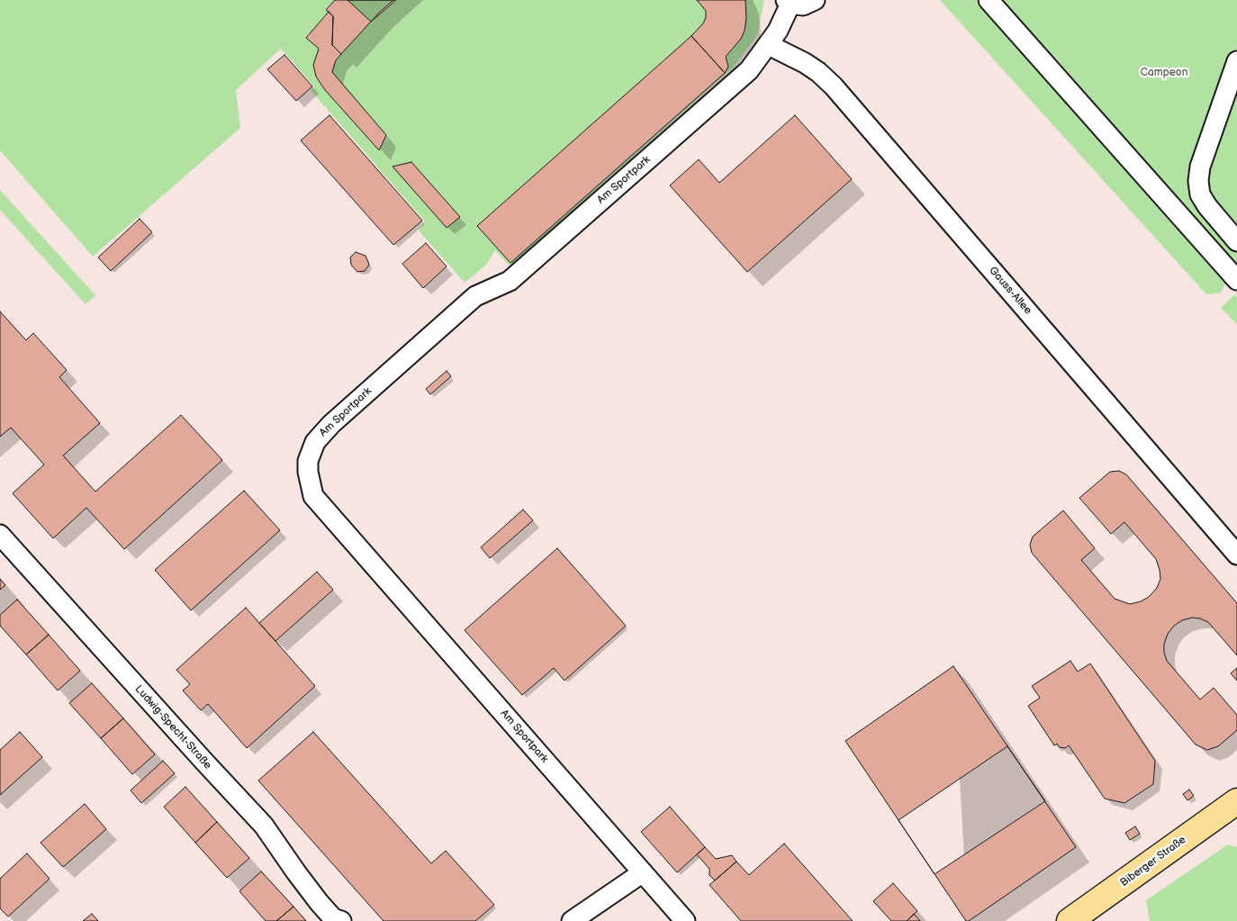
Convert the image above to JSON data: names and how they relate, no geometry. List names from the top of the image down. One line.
{"streets":{"main road":["Biberger Straße"],"street":["Am Sportpark","Gauss-Allee","Ludwig-Specht-Straße"]},"crossings":[["Am Sportpark","Gauss-Allee"]],"parks":["Campeon"]}
